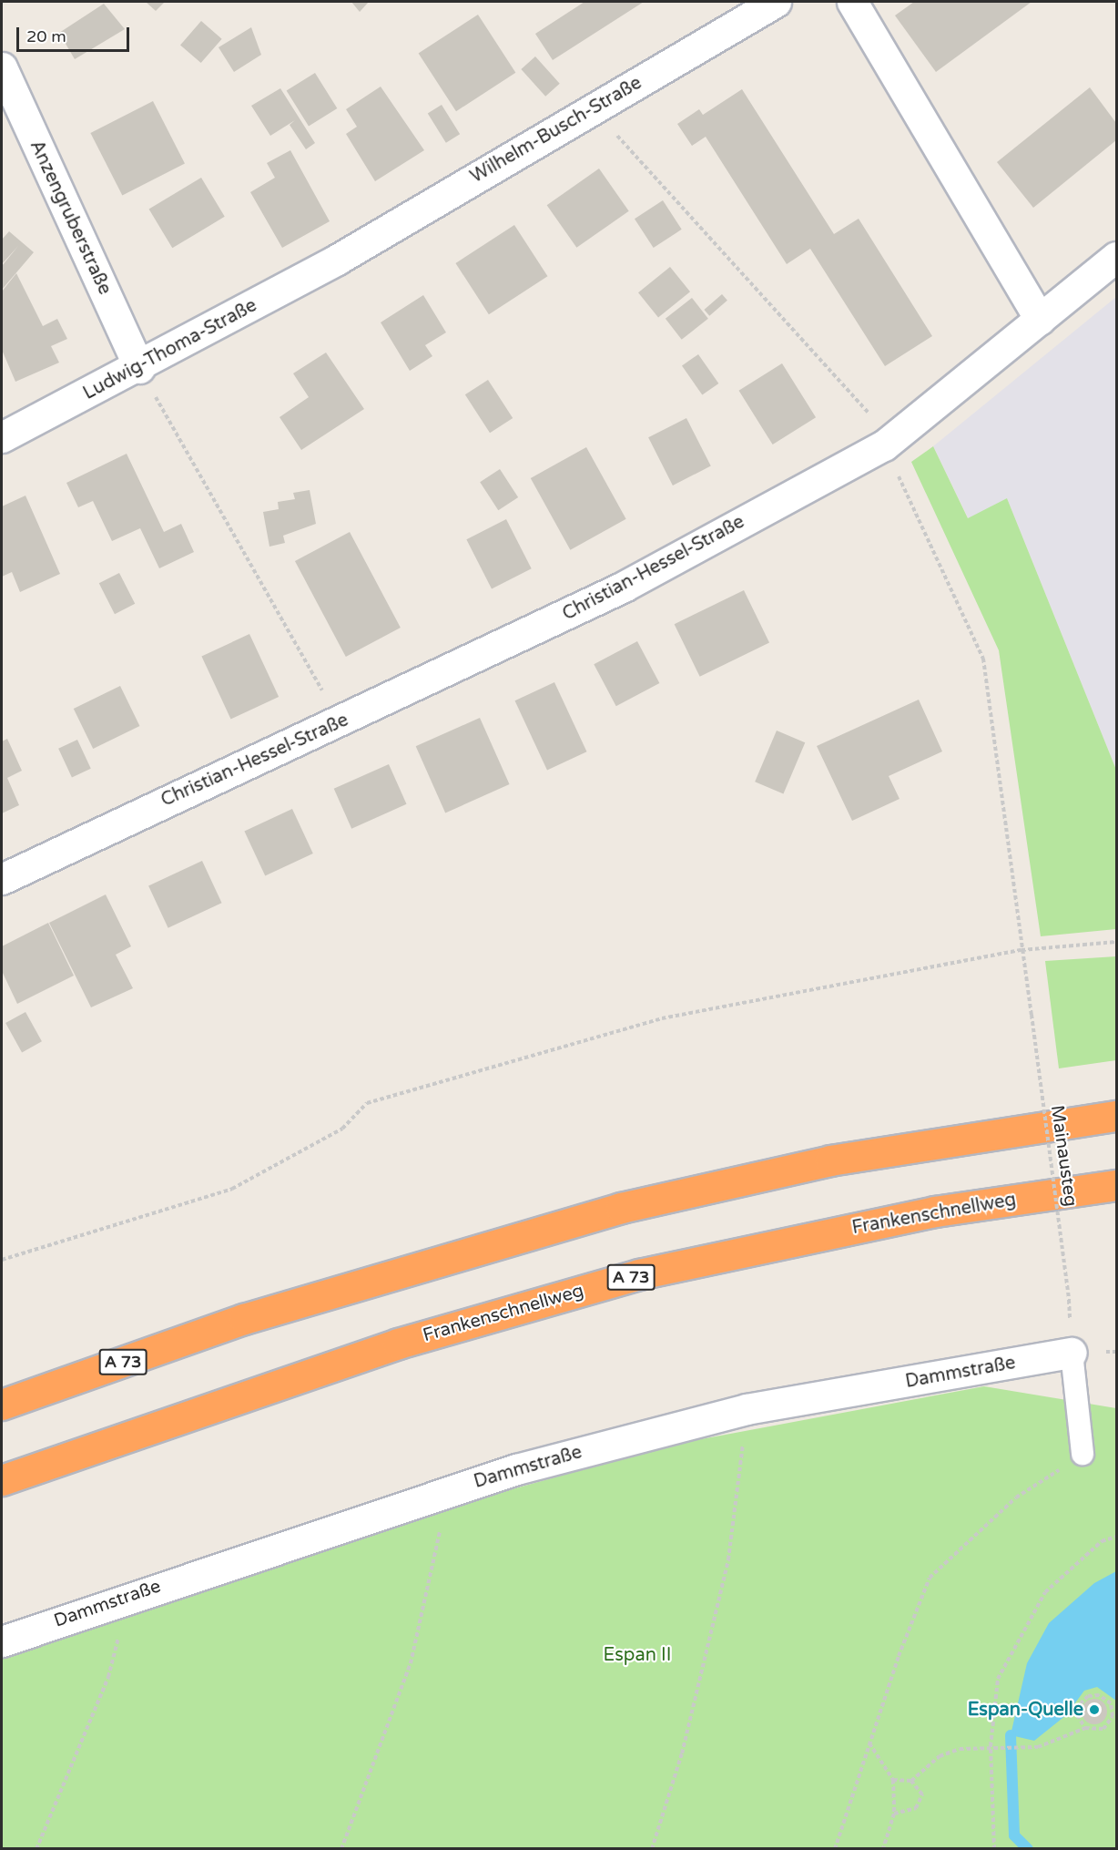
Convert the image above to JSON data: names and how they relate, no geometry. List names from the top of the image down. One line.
{"streets":{"highway":["Frankenschnellweg","A 73"],"street":["Wilhelm-Busch-Straße","Anzengruberstraße","Ludwig-Thoma-Straße","Christian-Hessel-Straße","Dammstraße"],"path":["Mainausteg"]},"crossings":[["Wilhelm-Busch-Straße","Ludwig-Thoma-Straße"],["Wilhelm-Busch-Straße","Mainausteg"],["Anzengruberstraße","Ludwig-Thoma-Straße"],["Christian-Hessel-Straße","Mainausteg"]],"parks":["Espan II"],"places":["Espan-Quelle"],"scale_bar":"20 m"}
